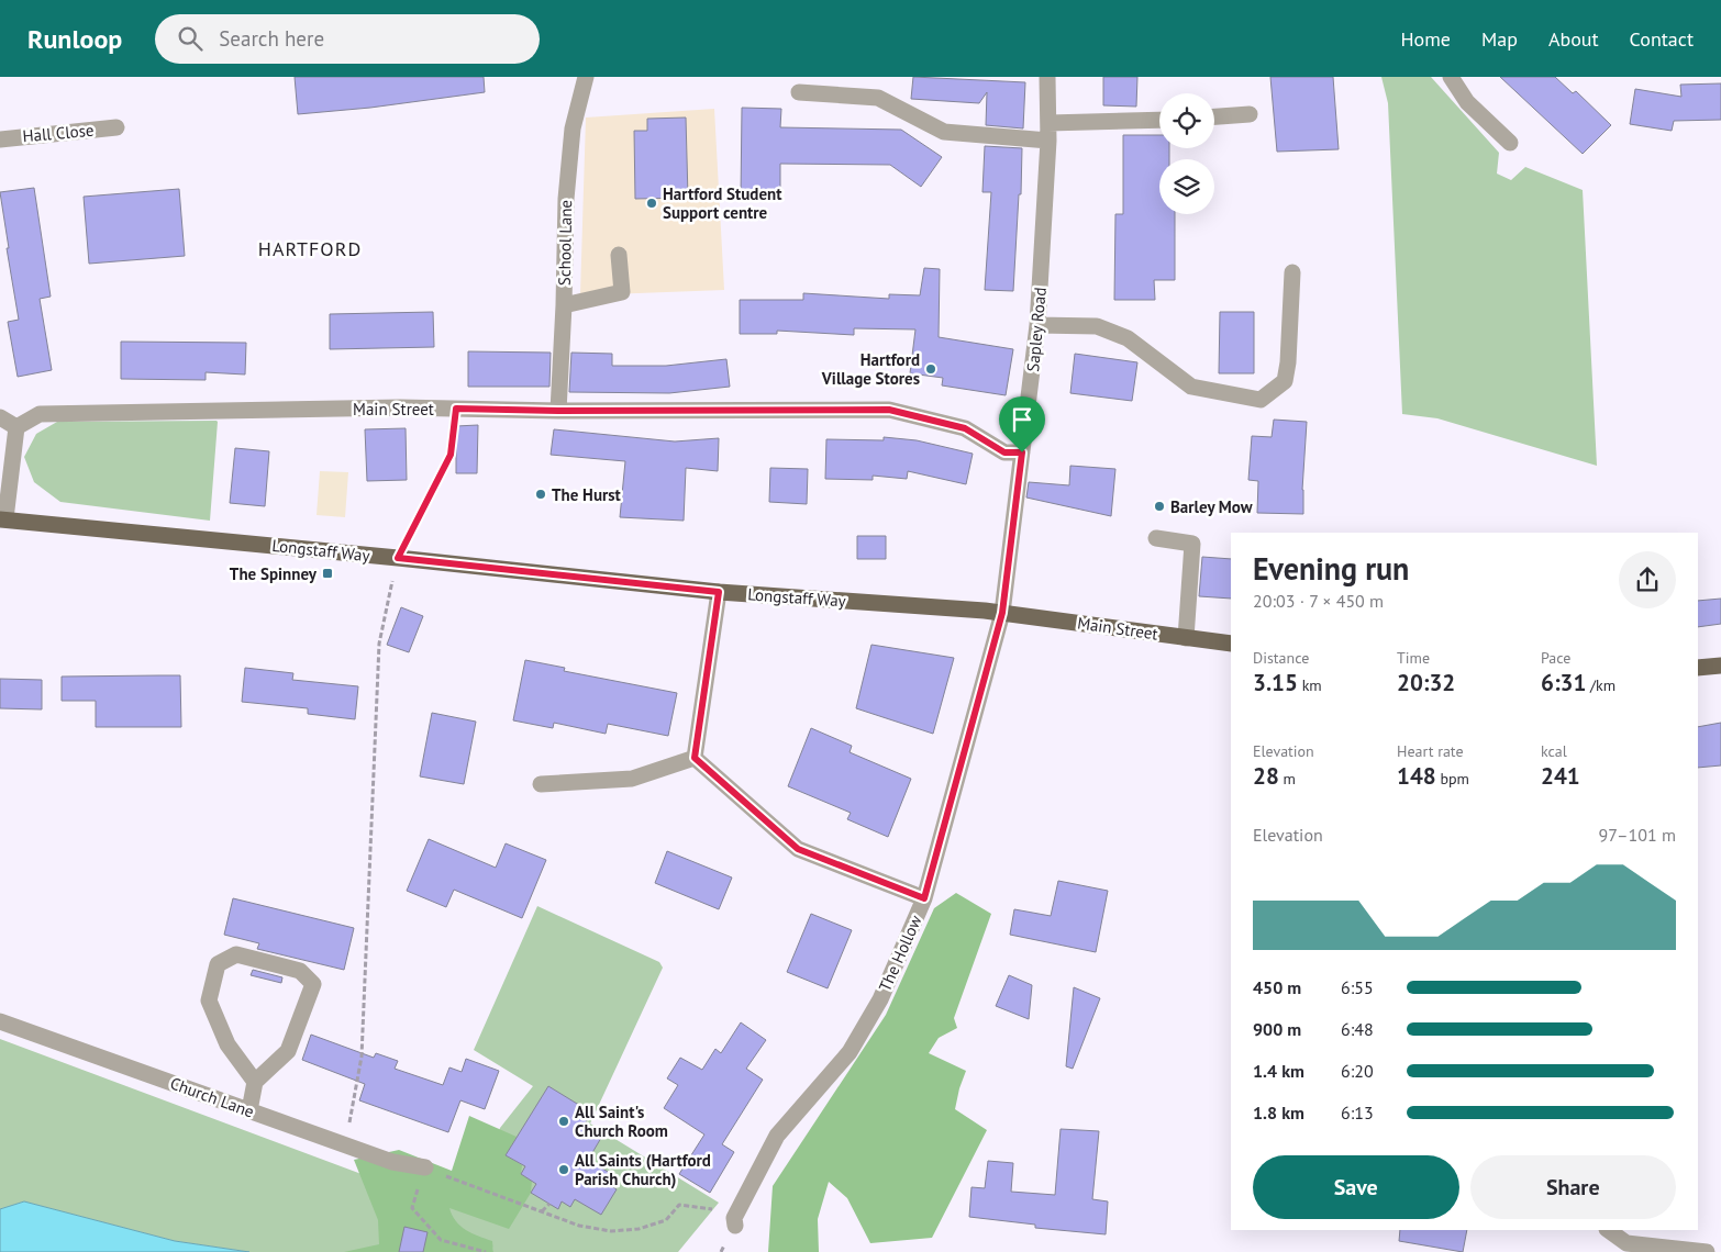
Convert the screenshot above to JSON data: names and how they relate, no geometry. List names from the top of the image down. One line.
{"streets":{"main road":["Main Street","Longstaff Way"],"street":["Hall Close","School Lane","Sapley Road","The Hollow","Church Lane"]},"crossings":[["School Lane","Main Street"],["Sapley Road","Main Street"],["Sapley Road","Longstaff Way"],["Sapley Road","The Hollow"],["Main Street","Longstaff Way"],["Main Street","The Hollow"],["Longstaff Way","The Hollow"]],"districts":["HARTFORD"],"places":{"other":["Hartford Student Support centre","Hartford Village Stores","The Hurst","Barley Mow","All Saint's Church Room","All Saints (Hartford Parish Church)"],"transit":["The Spinney"]},"page":{"header":"Runloop","search":"Search here","nav":["Home","Map","About","Contact"],"heading":["Evening run","20:03 · 7 × 450 m"],"stats":[["Distance","3.15 km"],["Time","20:32"],["Pace","6:31 /km"],["Elevation","28 m"],["Heart rate","148 bpm"],["kcal","241"]],"chart":["Elevation","97–101 m"],"list":[{"name":"450 m","note":"6:55"},{"name":"900 m","note":"6:48"},{"name":"1.4 km","note":"6:20"},{"name":"1.8 km","note":"6:13"}],"buttons":["Save","Share"]}}
